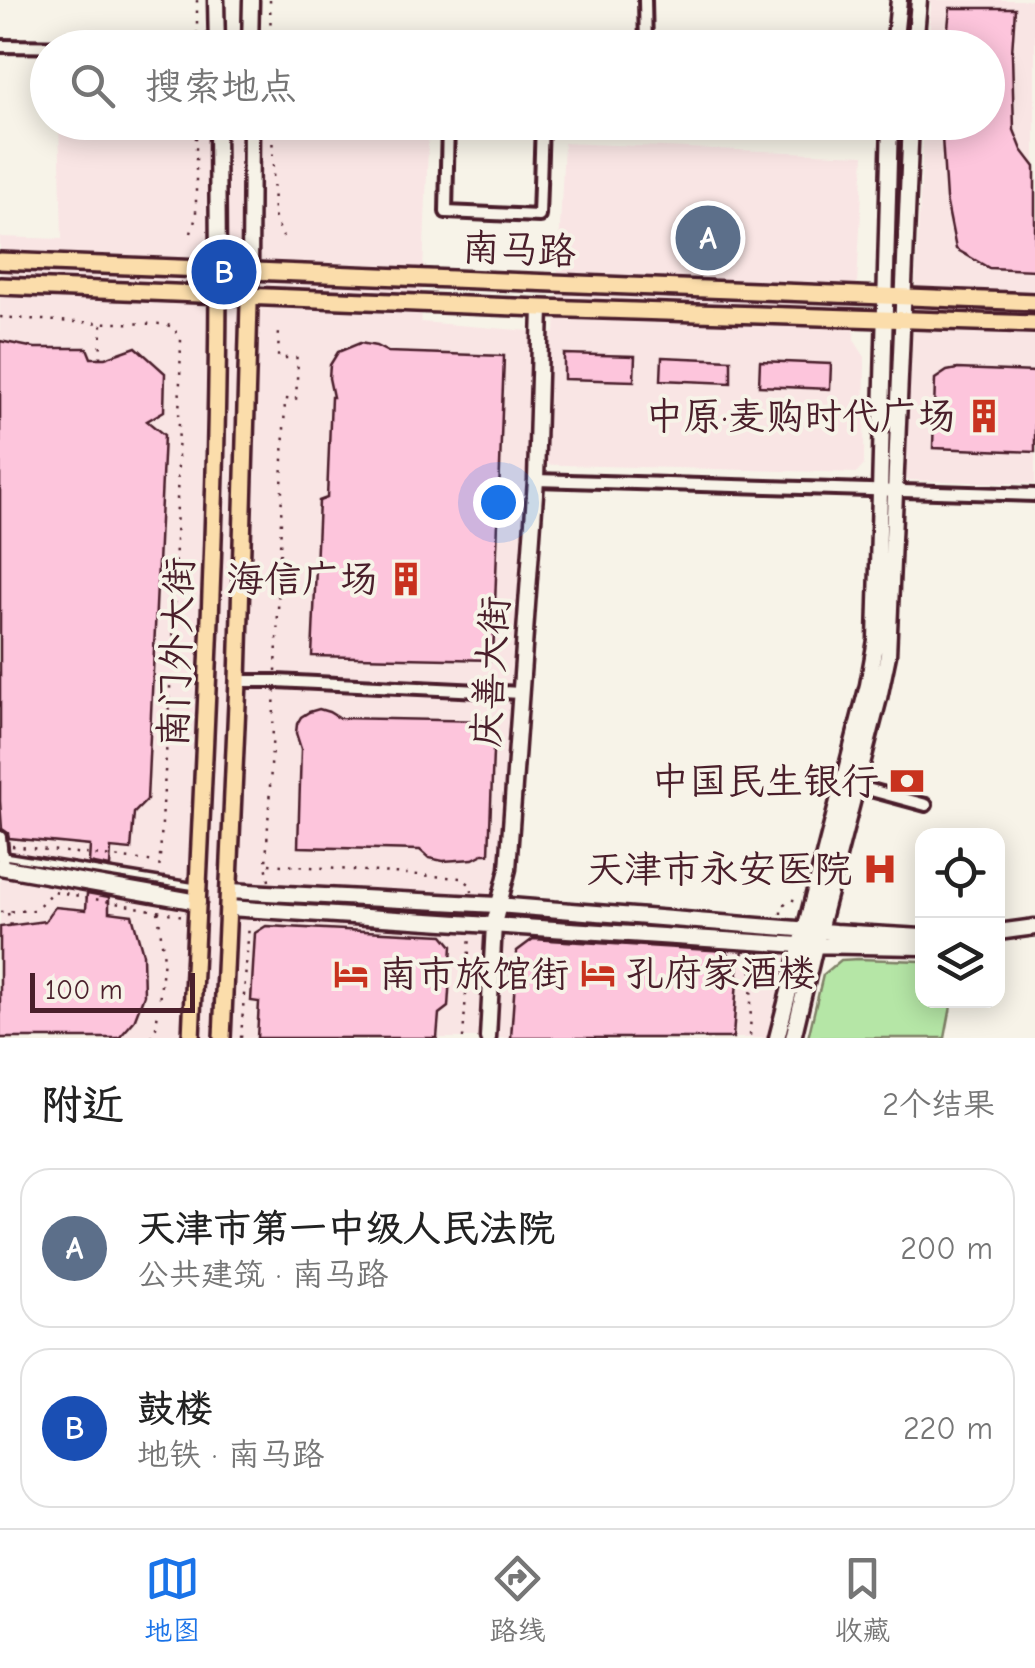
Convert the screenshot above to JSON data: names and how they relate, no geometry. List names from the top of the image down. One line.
{"streets":{"main road":["南马路","南门外大街"],"street":["庆善大街"]},"crossings":[["南马路","南门外大街"],["南马路","庆善大街"]],"places":{"building":["中原·麦购时代广场","海信广场"],"bank":["中国民生银行"],"hospital":["天津市永安医院"],"hotel":["孔府家酒楼","南市旅馆街"]},"scale_bar":"100 m","page":{"search":"搜索地点","pins":["A","B"],"scale":"100 m","heading":["附近","2个结果"],"list":[{"mark":"A","name":"天津市第一中级人民法院","note":"公共建筑 · 南马路","value":"200 m"},{"mark":"B","name":"鼓楼","note":"地铁 · 南马路","value":"220 m"}],"nav":["地图","路线","收藏"]}}
